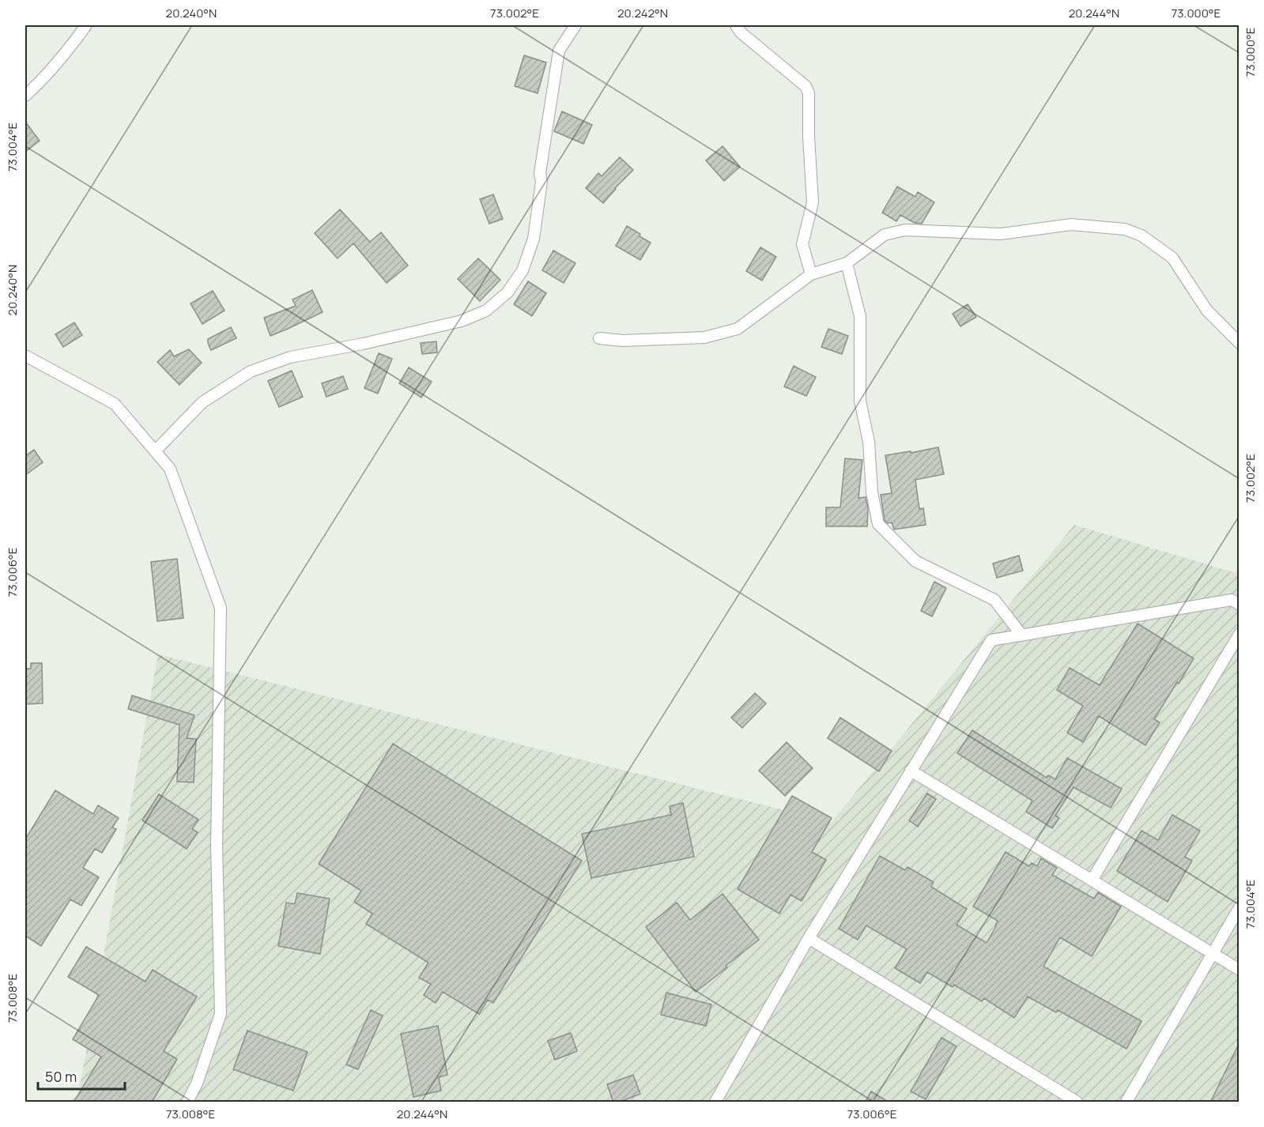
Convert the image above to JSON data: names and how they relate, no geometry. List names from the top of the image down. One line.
{"scale_bar":"50 m","coordinates":["20.240°N","73.002°E","20.242°N","20.244°N","73.000°E","73.004°E","73.006°E","73.008°E"]}
